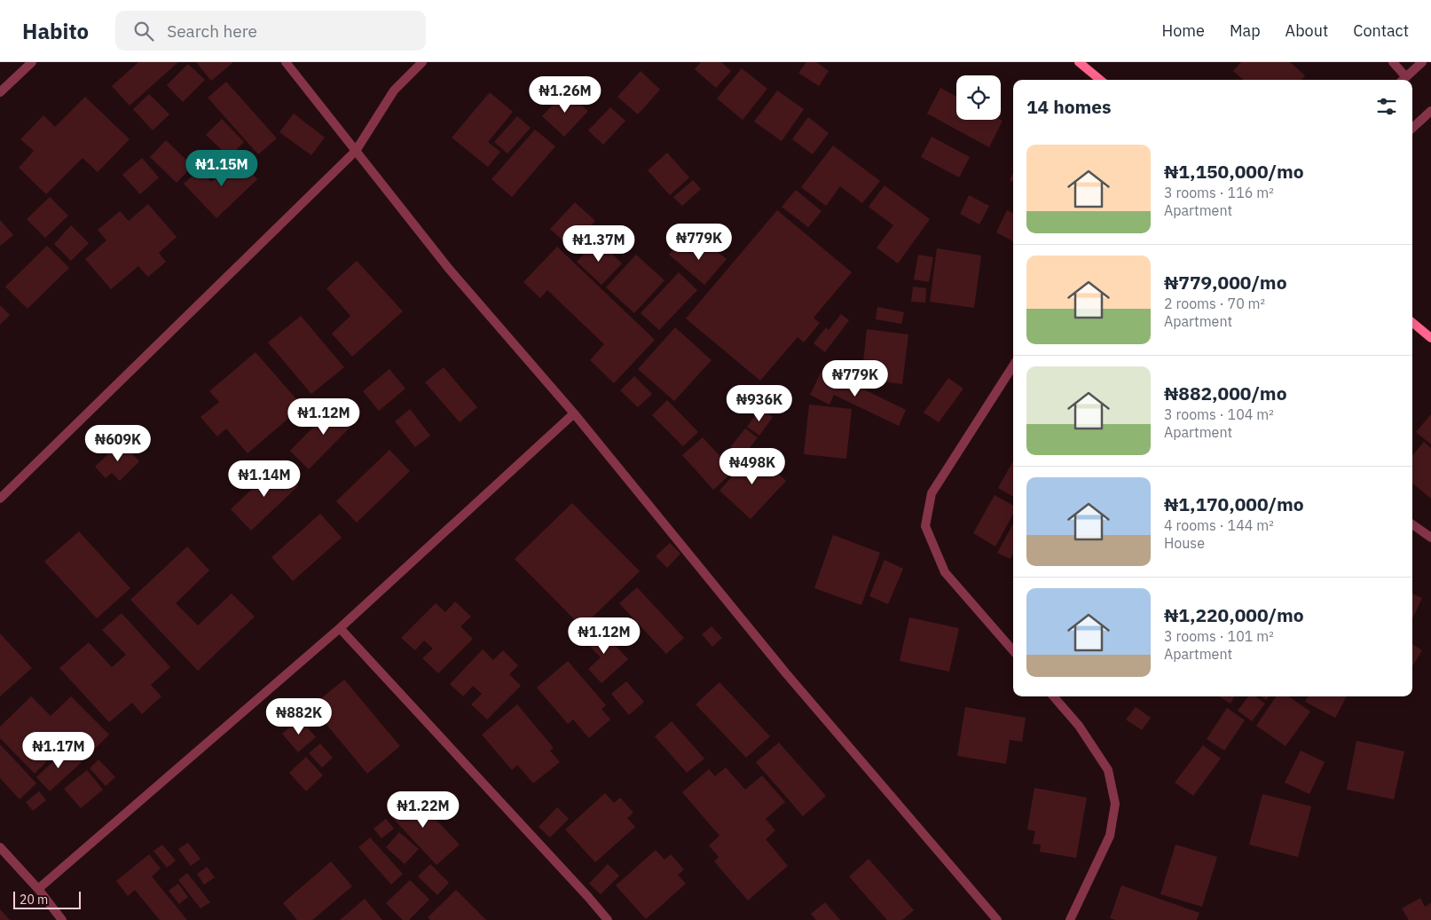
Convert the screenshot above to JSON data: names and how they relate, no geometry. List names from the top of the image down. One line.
{"scale_bar":"20 m","page":{"header":"Habito","search":"Search here","nav":["Home","Map","About","Contact"],"price":["₦1.26M","₦1.15M","₦779K","₦1.37M","₦779K","₦936K","₦1.12M","₦609K","₦498K","₦1.14M","₦1.12M","₦882K","₦1.17M","₦1.22M"],"heading":"14 homes","list":[{"name":"₦1,150,000/mo","note":"3 rooms · 116 m² · Apartment"},{"name":"₦779,000/mo","note":"2 rooms · 70 m² · Apartment"},{"name":"₦882,000/mo","note":"3 rooms · 104 m² · Apartment"},{"name":"₦1,170,000/mo","note":"4 rooms · 144 m² · House"},{"name":"₦1,220,000/mo","note":"3 rooms · 101 m² · Apartment"}],"scale":"20 m"}}
